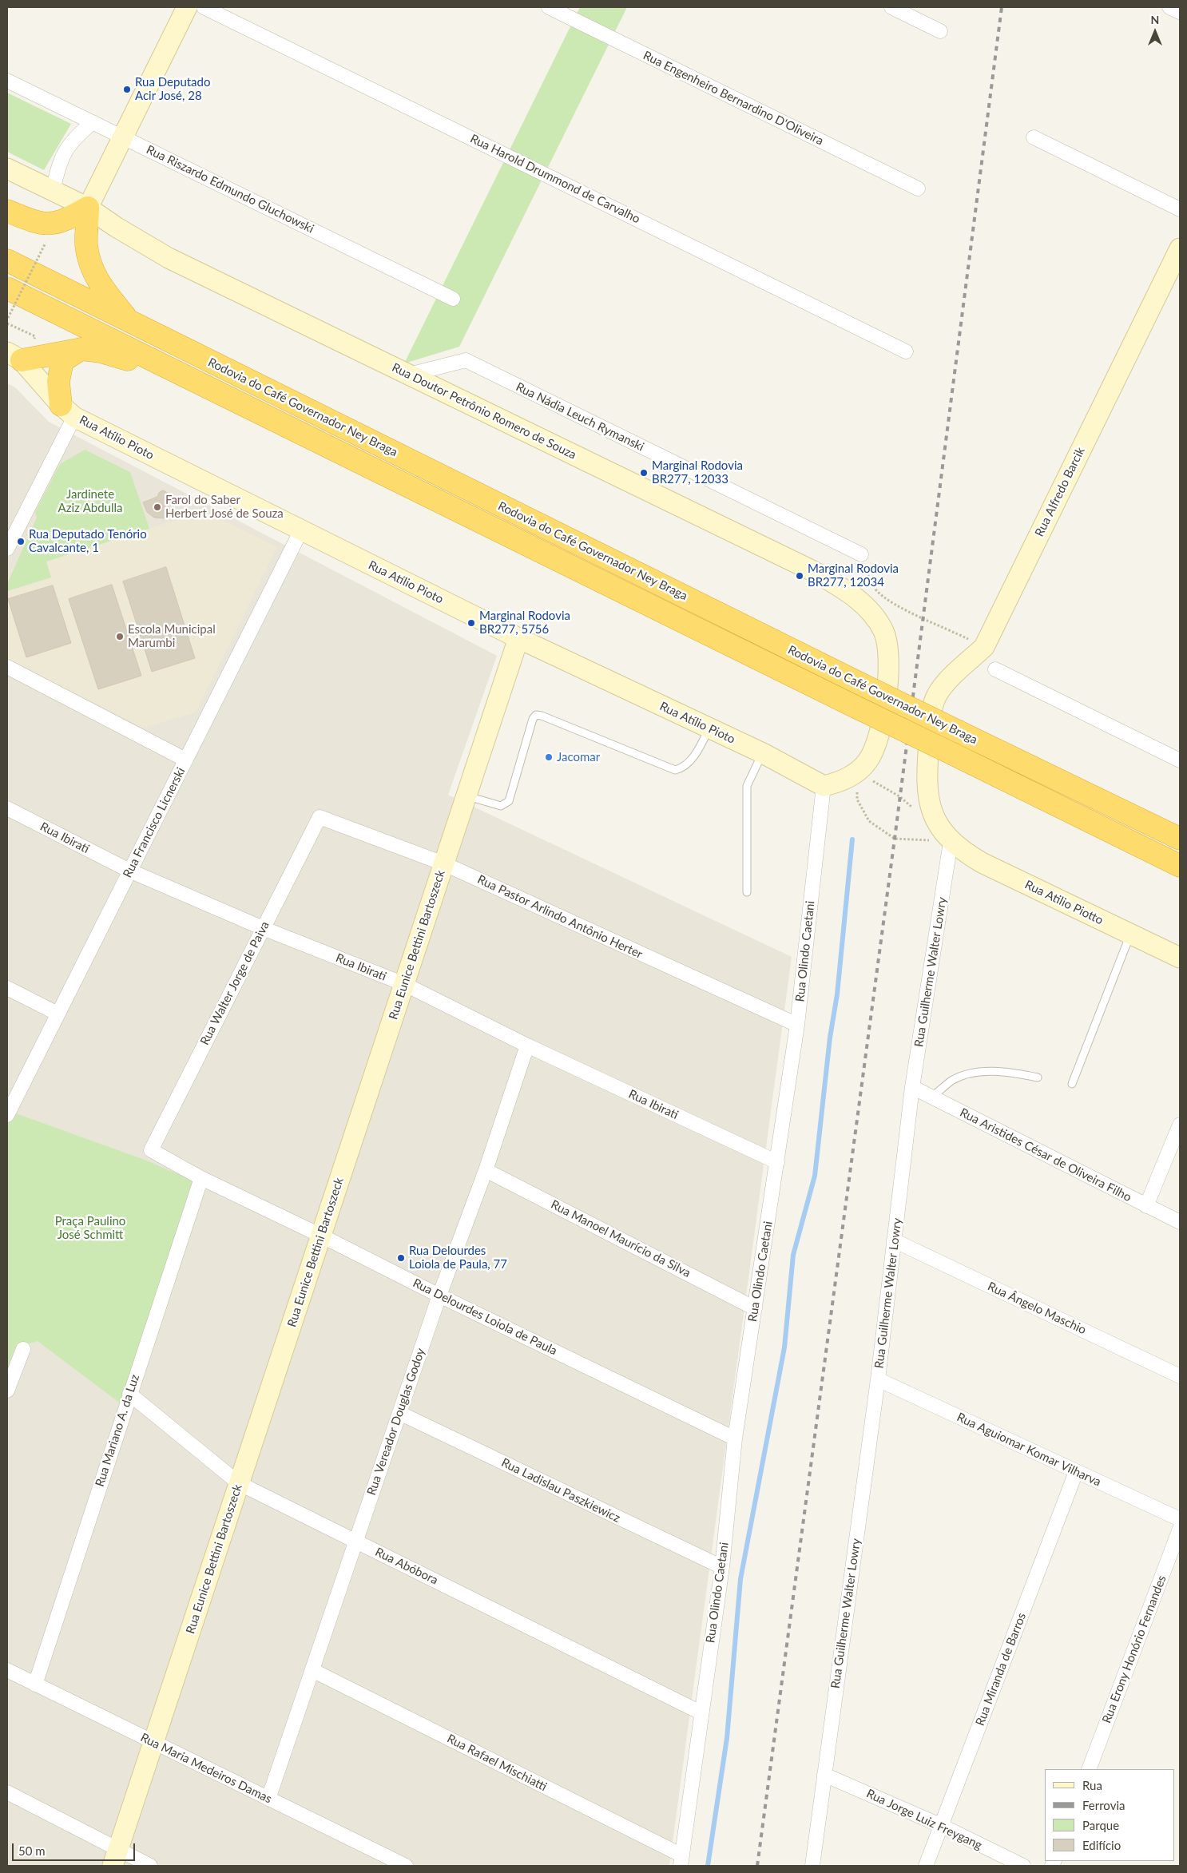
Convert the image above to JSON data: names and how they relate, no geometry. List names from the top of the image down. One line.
{"streets":{"highway":["Rodovia do Café Governador Ney Braga"],"street":["Rua Engenheiro Bernardino D'Oliveira","Rua Harold Drummond de Carvalho","Rua Riszardo Edmundo Gluchowski","Rua Doutor Petrônio Romero de Souza","Rua Nádia Leuch Rymanski","Rua Atílio Pioto","Rua Alfredo Barcik","Rua Francisco Licnerski","Rua Ibirati","Rua Atilio Piotto","Rua Pastor Arlindo Antônio Herter","Rua Eunice Bettini Bartoszeck","Rua Olindo Caetani","Rua Guilherme Walter Lowry","Rua Walter Jorge de Paiva","Rua Aristides César de Oliveira Filho","Rua Manoel Maurício da Silva","Rua Ângelo Maschio","Rua Delourdes Loiola de Paula","Rua Vereador Douglas Godoy","Rua Mariano A. da Luz","Rua Aguiomar Komar Vilharva","Rua Ladislau Paszkiewicz","Rua Abóbora","Rua Erony Honório Fernandes","Rua Miranda de Barros","Rua Rafael Mischiatti","Rua Maria Medeiros Damas","Rua Jorge Luiz Freygang"]},"crossings":[["Rua Doutor Petrônio Romero de Souza","Rua Nádia Leuch Rymanski"],["Rua Atílio Pioto","Rua Francisco Licnerski"],["Rua Atílio Pioto","Rua Eunice Bettini Bartoszeck"],["Rua Atílio Pioto","Rua Olindo Caetani"],["Rua Alfredo Barcik","Rua Atilio Piotto"],["Rua Alfredo Barcik","Rua Guilherme Walter Lowry"],["Rua Francisco Licnerski","Rua Ibirati"],["Rua Ibirati","Rua Eunice Bettini Bartoszeck"],["Rua Ibirati","Rua Olindo Caetani"],["Rua Ibirati","Rua Walter Jorge de Paiva"],["Rua Ibirati","Rua Vereador Douglas Godoy"],["Rua Atilio Piotto","Rua Guilherme Walter Lowry"],["Rua Pastor Arlindo Antônio Herter","Rua Eunice Bettini Bartoszeck"],["Rua Pastor Arlindo Antônio Herter","Rua Olindo Caetani"],["Rua Pastor Arlindo Antônio Herter","Rua Walter Jorge de Paiva"],["Rua Eunice Bettini Bartoszeck","Rua Delourdes Loiola de Paula"],["Rua Eunice Bettini Bartoszeck","Rua Abóbora"],["Rua Eunice Bettini Bartoszeck","Rua Maria Medeiros Damas"],["Rua Olindo Caetani","Rua Manoel Maurício da Silva"],["Rua Olindo Caetani","Rua Delourdes Loiola de Paula"],["Rua Olindo Caetani","Rua Ladislau Paszkiewicz"],["Rua Olindo Caetani","Rua Abóbora"],["Rua Olindo Caetani","Rua Rafael Mischiatti"],["Rua Guilherme Walter Lowry","Rua Aristides César de Oliveira Filho"],["Rua Guilherme Walter Lowry","Rua Ângelo Maschio"],["Rua Guilherme Walter Lowry","Rua Aguiomar Komar Vilharva"],["Rua Guilherme Walter Lowry","Rua Jorge Luiz Freygang"],["Rua Walter Jorge de Paiva","Rua Delourdes Loiola de Paula"],["Rua Manoel Maurício da Silva","Rua Vereador Douglas Godoy"],["Rua Delourdes Loiola de Paula","Rua Vereador Douglas Godoy"],["Rua Delourdes Loiola de Paula","Rua Mariano A. da Luz"],["Rua Vereador Douglas Godoy","Rua Ladislau Paszkiewicz"],["Rua Vereador Douglas Godoy","Rua Abóbora"],["Rua Vereador Douglas Godoy","Rua Rafael Mischiatti"],["Rua Vereador Douglas Godoy","Rua Maria Medeiros Damas"],["Rua Mariano A. da Luz","Rua Abóbora"],["Rua Mariano A. da Luz","Rua Maria Medeiros Damas"],["Rua Aguiomar Komar Vilharva","Rua Miranda de Barros"],["Rua Miranda de Barros","Rua Jorge Luiz Freygang"]],"parks":["Jardinete Aziz Abdulla","Praça Paulino José Schmitt"],"places":["Rua Deputado Acir José, 28","Marginal Rodovia BR277, 12033","Farol do Saber Herbert José de Souza","Rua Deputado Tenório Cavalcante, 1","Marginal Rodovia BR277, 12034","Marginal Rodovia BR277, 5756","Escola Municipal Marumbi","Jacomar","Rua Delourdes Loiola de Paula, 77"],"legend":["Rua","Ferrovia","Parque","Edifício"],"scale_bar":"50 m","north":"top"}
